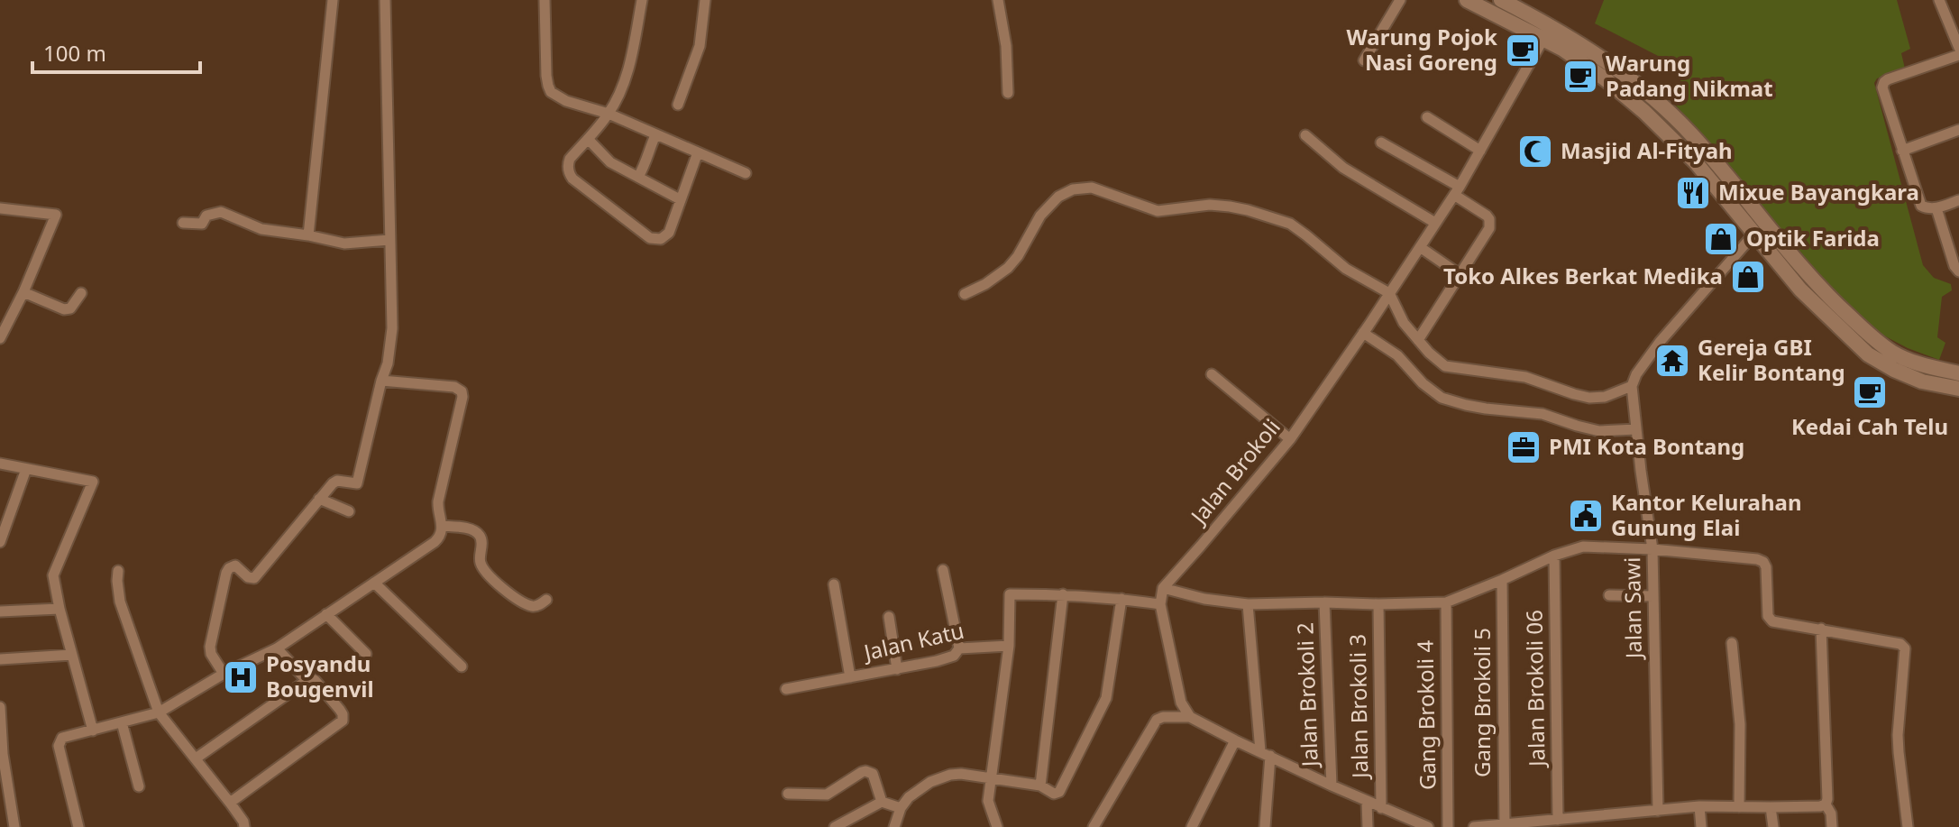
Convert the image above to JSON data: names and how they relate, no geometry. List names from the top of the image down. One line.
{"streets":{"street":["Jalan Brokoli","Jalan Sawi","Jalan Katu","Jalan Brokoli 06","Jalan Brokoli 2","Gang Brokoli 5","Jalan Brokoli 3","Gang Brokoli 4"]},"places":{"cafe":["Warung Pojok Nasi Goreng","Warung Padang Nikmat","Kedai Cah Telu"],"mosque":["Masjid Al-Fityah"],"restaurant":["Mixue Bayangkara"],"shop":["Optik Farida","Toko Alkes Berkat Medika"],"temple":["Gereja GBI Kelir Bontang"],"office":["PMI Kota Bontang"],"public building":["Kantor Kelurahan Gunung Elai"],"hospital":["Posyandu Bougenvil"]},"scale_bar":"100 m"}
